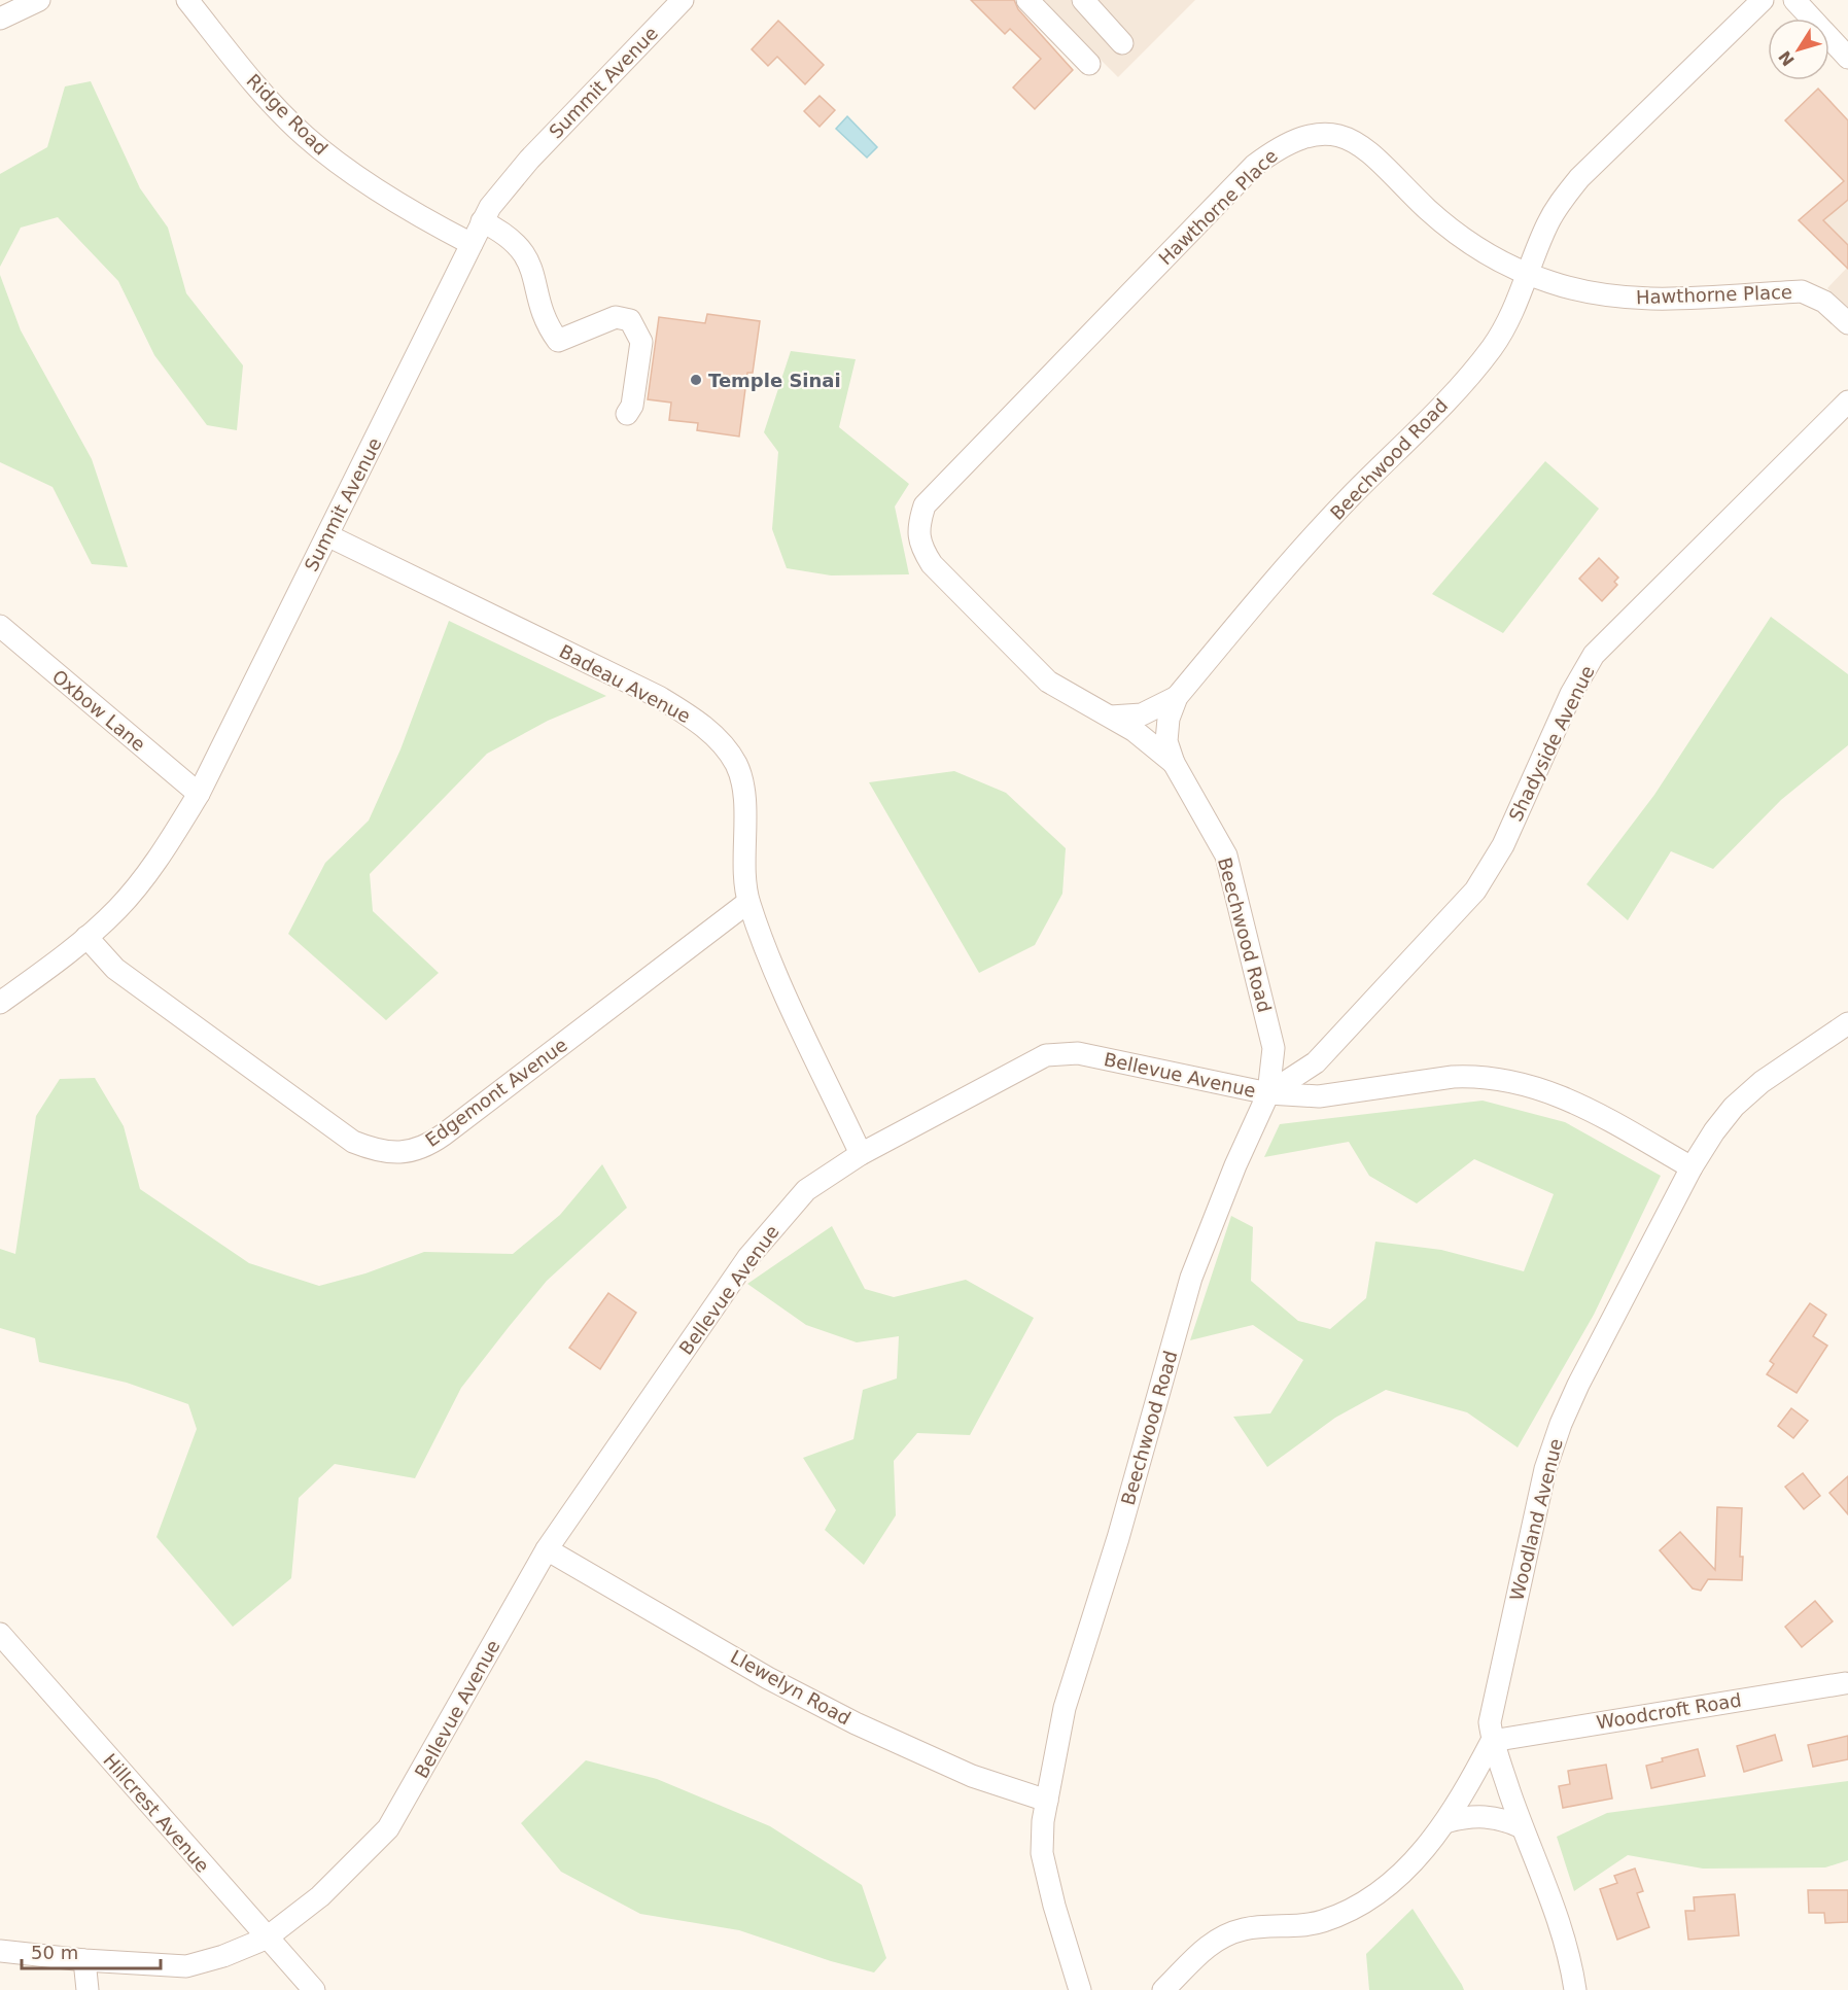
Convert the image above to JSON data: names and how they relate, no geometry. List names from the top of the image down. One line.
{"streets":{"street":["Summit Avenue","Ridge Road","Hawthorne Place","Beechwood Road","Badeau Avenue","Oxbow Lane","Shadyside Avenue","Bellevue Avenue","Edgemont Avenue","Woodland Avenue","Llewelyn Road","Woodcroft Road","Hillcrest Avenue"]},"crossings":[["Summit Avenue","Ridge Road"],["Summit Avenue","Badeau Avenue"],["Summit Avenue","Oxbow Lane"],["Summit Avenue","Edgemont Avenue"],["Hawthorne Place","Beechwood Road"],["Beechwood Road","Shadyside Avenue"],["Beechwood Road","Bellevue Avenue"],["Beechwood Road","Llewelyn Road"],["Badeau Avenue","Bellevue Avenue"],["Badeau Avenue","Edgemont Avenue"],["Shadyside Avenue","Bellevue Avenue"],["Bellevue Avenue","Woodland Avenue"],["Bellevue Avenue","Llewelyn Road"],["Bellevue Avenue","Hillcrest Avenue"],["Woodland Avenue","Woodcroft Road"]],"places":["Temple Sinai"],"scale_bar":"50 m","north":"bottom left"}
